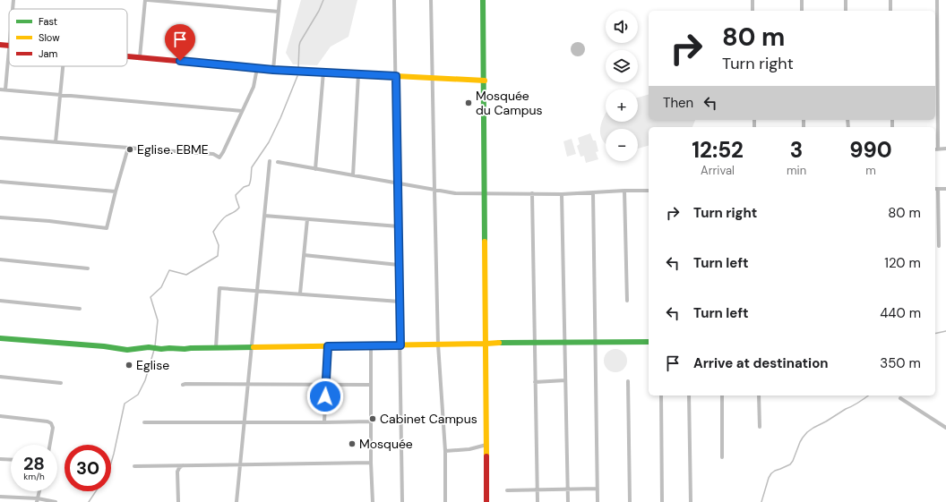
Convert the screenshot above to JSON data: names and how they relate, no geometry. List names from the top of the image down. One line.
{"places":["Mosquée du Campus","Eglise. EBME","Eglise","Cabinet Campus","Mosquée"],"legend":["Fast","Slow","Jam"],"page":{"map_buttons":["+","−"],"turn":["80 m","Turn right"],"then":"Then","eta":["12:52","Arrival","3","min","990","m"],"list":[{"name":"Turn right","value":"80 m"},{"name":"Turn left","value":"120 m"},{"name":"Turn left","value":"440 m"},{"name":"Arrive at destination","value":"350 m"}],"speed":"28 km/h","limit":"30"}}
